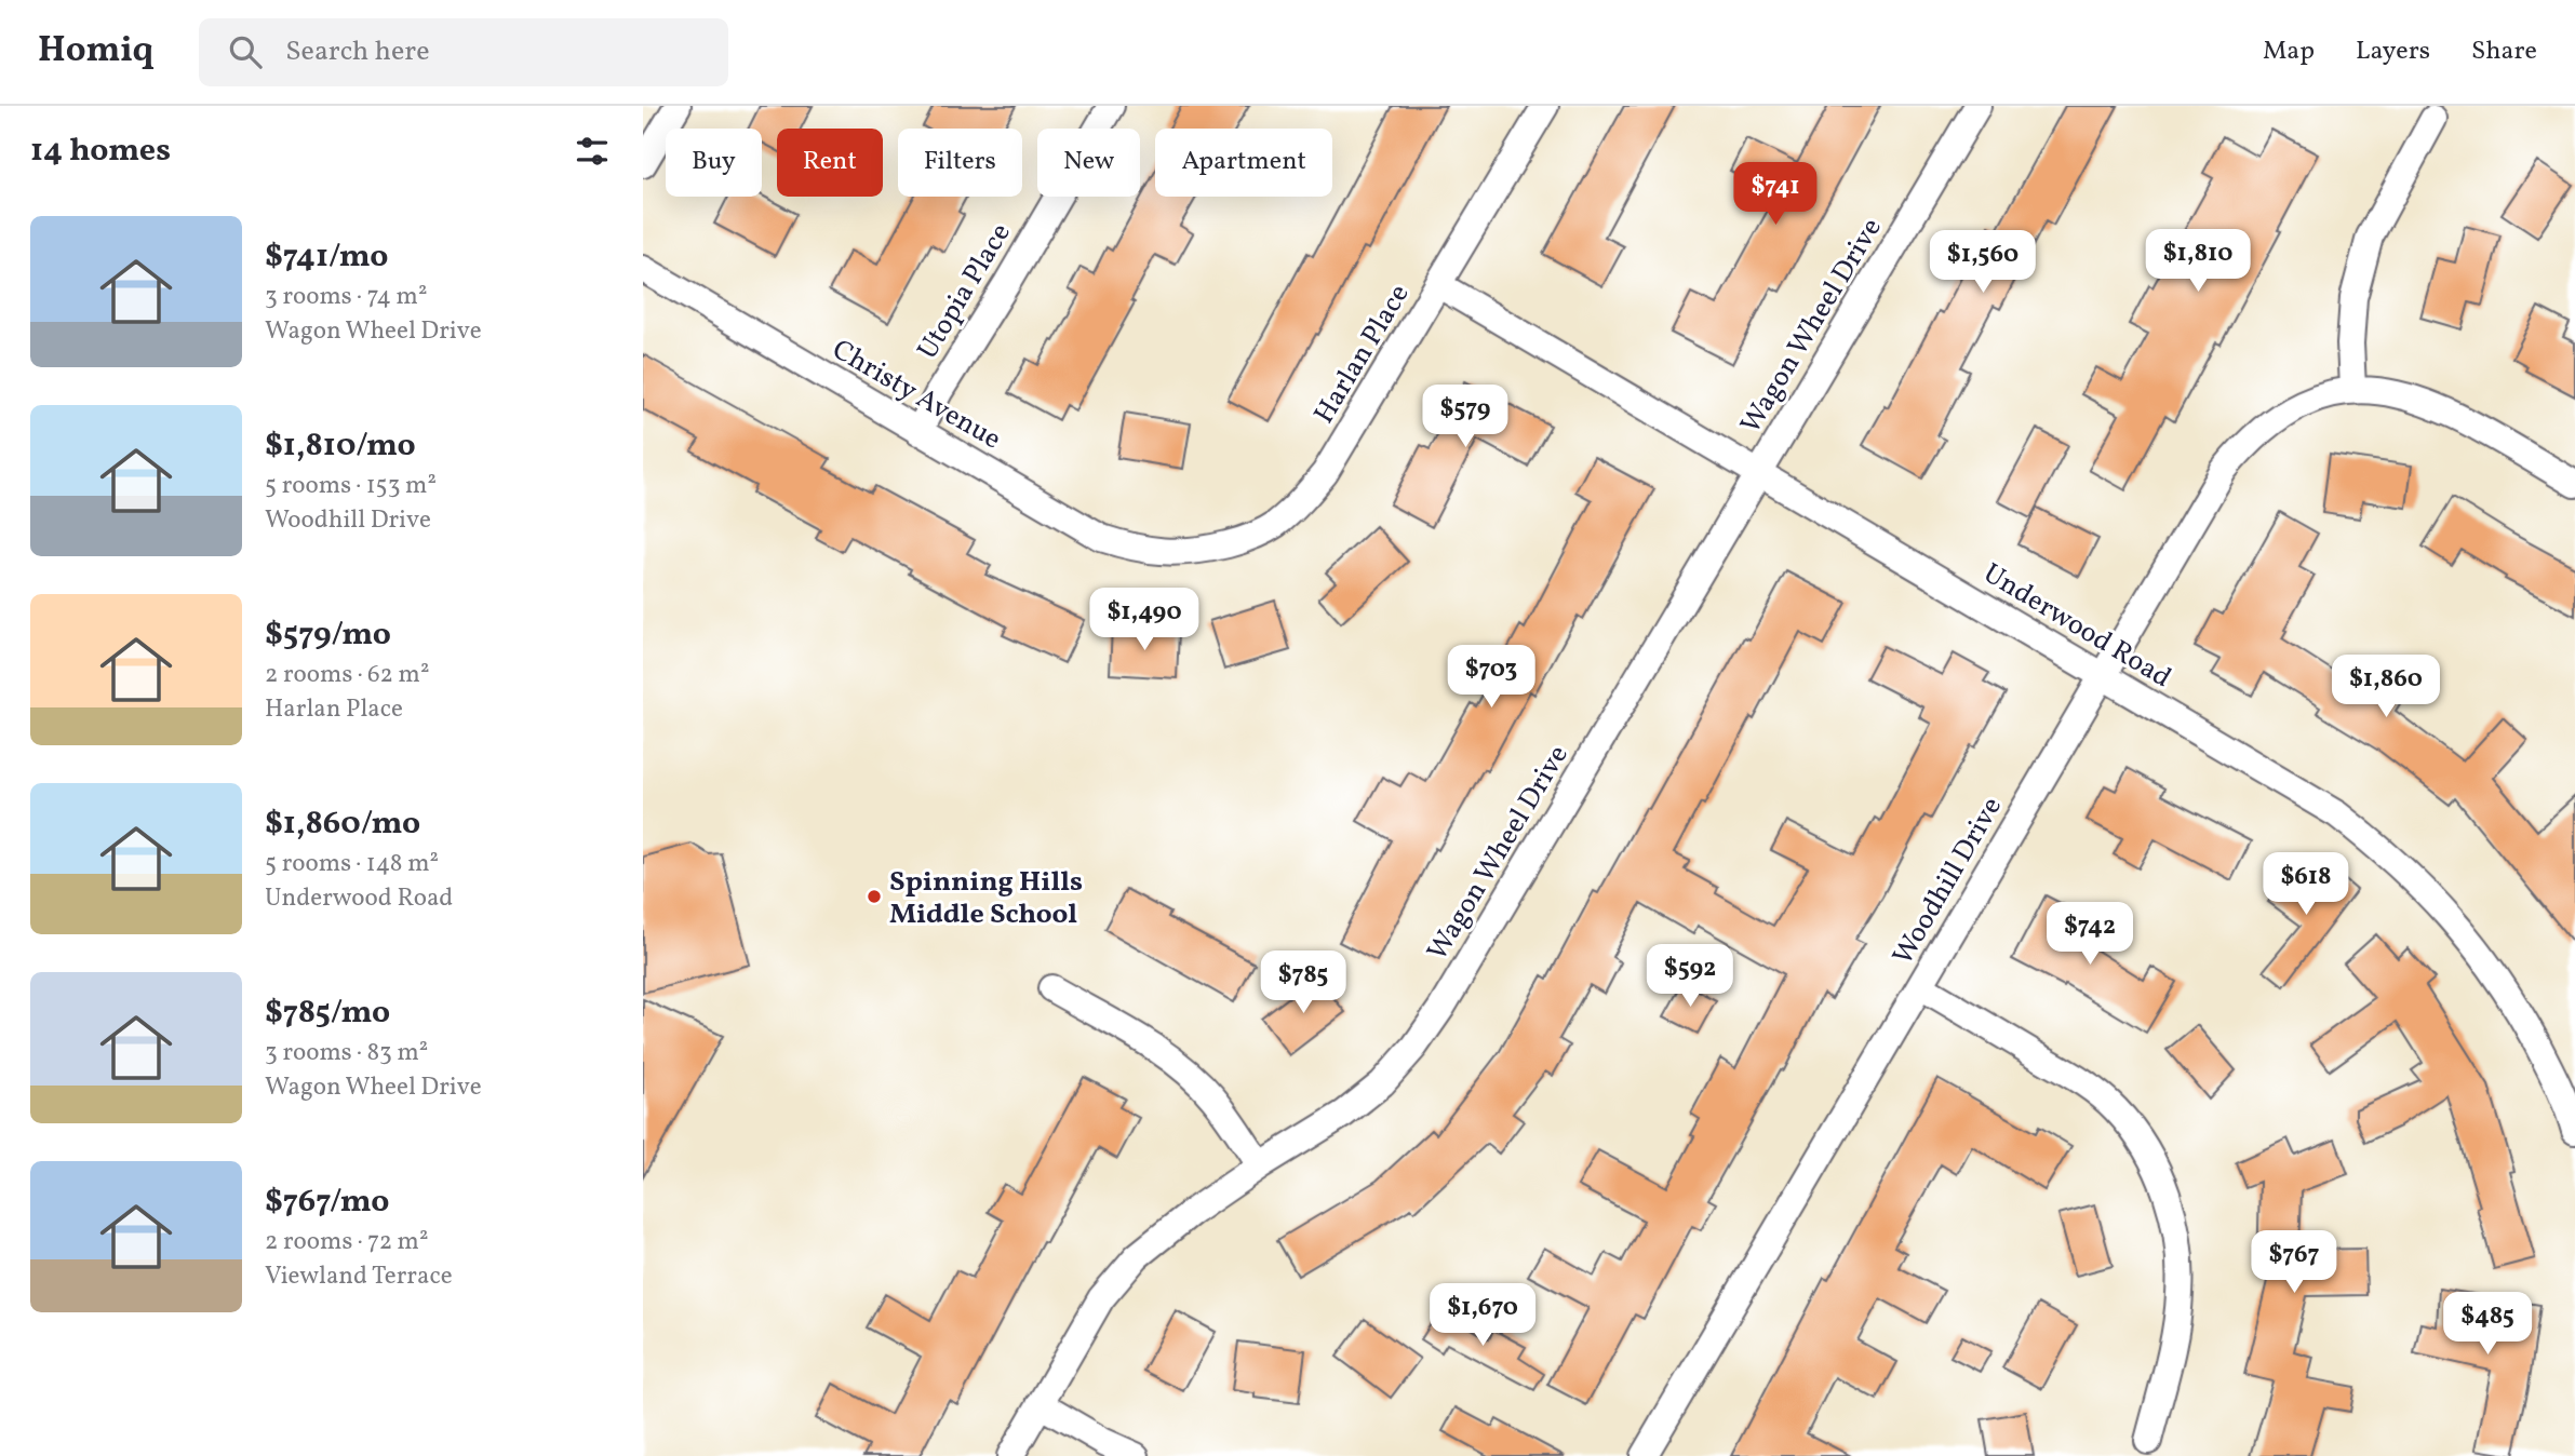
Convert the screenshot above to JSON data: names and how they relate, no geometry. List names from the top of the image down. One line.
{"streets":{"street":["Utopia Place","Wagon Wheel Drive","Harlan Place","Christy Avenue","Underwood Road","Woodhill Drive"]},"crossings":[["Utopia Place","Christy Avenue"],["Wagon Wheel Drive","Underwood Road"],["Harlan Place","Christy Avenue"],["Harlan Place","Underwood Road"],["Underwood Road","Woodhill Drive"]],"places":["Spinning Hills Middle School"],"page":{"header":"Homiq","search":"Search here","nav":["Map","Layers","Share"],"heading":"14 homes","chip":["Buy","Rent","Filters","New","Apartment"],"price":["$741","$1,810","$1,560","$579","$1,490","$703","$1,860","$618","$742","$592","$785","$767","$1,670","$485"],"list":[{"name":"$741/mo","note":"3 rooms · 74 m² · Wagon Wheel Drive"},{"name":"$1,810/mo","note":"5 rooms · 153 m² · Woodhill Drive"},{"name":"$579/mo","note":"2 rooms · 62 m² · Harlan Place"},{"name":"$1,860/mo","note":"5 rooms · 148 m² · Underwood Road"},{"name":"$785/mo","note":"3 rooms · 83 m² · Wagon Wheel Drive"},{"name":"$767/mo","note":"2 rooms · 72 m² · Viewland Terrace"}]}}
